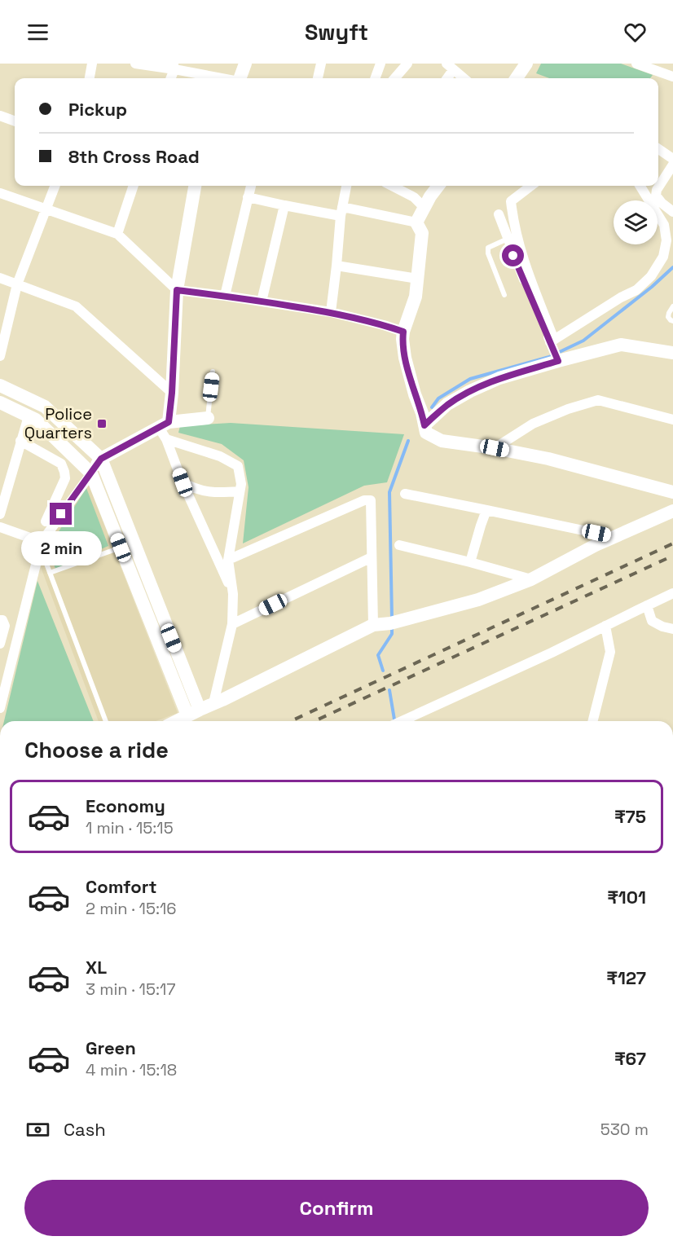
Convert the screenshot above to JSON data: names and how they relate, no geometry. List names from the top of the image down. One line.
{"places":{"transit":["Police Quarters"]},"page":{"header":"Swyft","banner":["Pickup","8th Cross Road"],"bubble":"2 min","heading":"Choose a ride","list":[{"name":"Economy","note":"1 min · 15:15","value":"₹75"},{"name":"Comfort","note":"2 min · 15:16","value":"₹101"},{"name":"XL","note":"3 min · 15:17","value":"₹127"},{"name":"Green","note":"4 min · 15:18","value":"₹67"}],"pay":["Cash","530 m"],"buttons":"Confirm"}}
